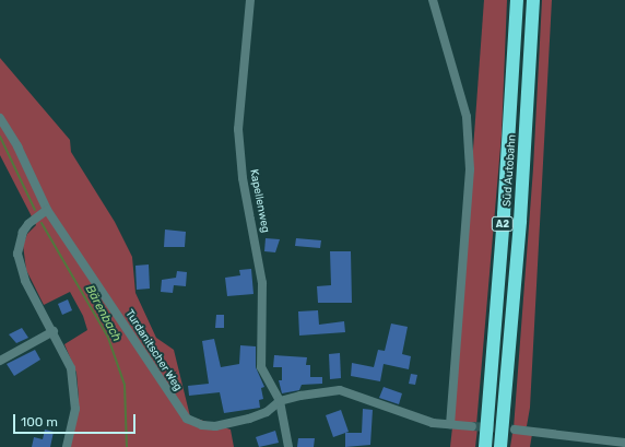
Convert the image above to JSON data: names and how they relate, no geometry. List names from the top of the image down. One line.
{"streets":{"highway":["Süd Autobahn","A2"],"street":["Kapellenweg","Turdanitscher Weg"]},"crossings":[["Kapellenweg","Turdanitscher Weg"]],"water":["Bärenbach"],"scale_bar":"100 m"}
